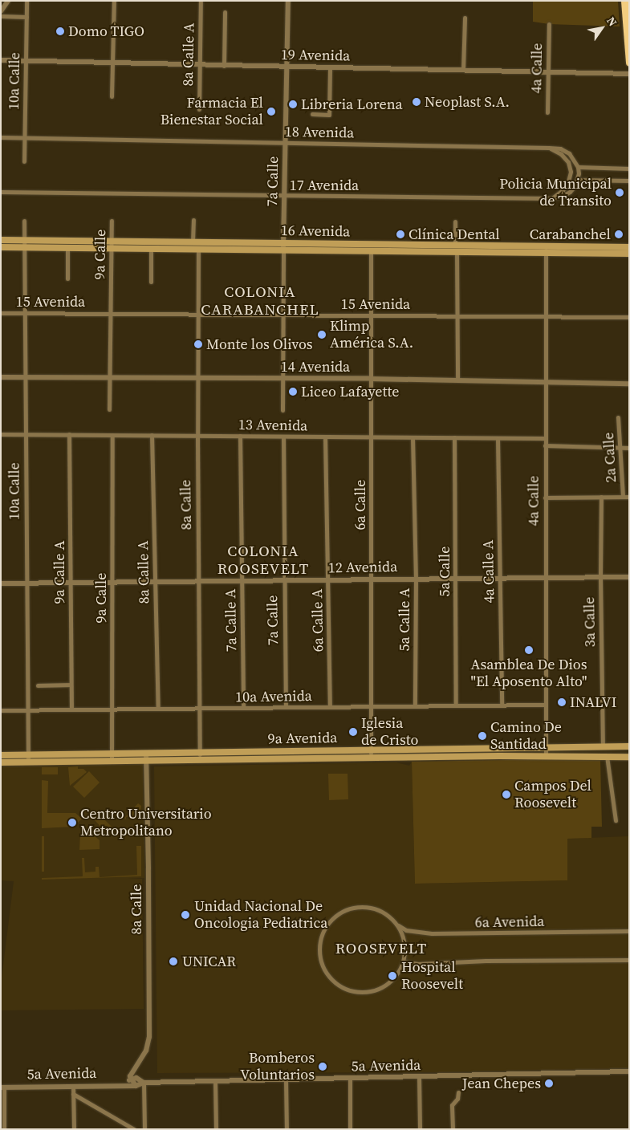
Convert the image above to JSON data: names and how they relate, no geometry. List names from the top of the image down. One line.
{"streets":{"main road":["16 Avenida","9a Avenida"],"street":["8a Calle A","19 Avenida","4a Calle","10a Calle","18 Avenida","7a Calle","17 Avenida","9a Calle","15 Avenida","14 Avenida","13 Avenida","2a Calle","8a Calle","6a Calle","12 Avenida","5a Calle","4a Calle A","9a Calle A","5a Calle A","7a Calle A","6a Calle A","3a Calle","10a Avenida","6a Avenida","5a Avenida"]},"crossings":[["8a Calle A","19 Avenida"],["8a Calle A","13 Avenida"],["8a Calle A","12 Avenida"],["8a Calle A","10a Avenida"],["19 Avenida","4a Calle"],["19 Avenida","10a Calle"],["19 Avenida","7a Calle"],["4a Calle","16 Avenida"],["4a Calle","15 Avenida"],["4a Calle","14 Avenida"],["4a Calle","13 Avenida"],["4a Calle","12 Avenida"],["4a Calle","10a Avenida"],["4a Calle","9a Avenida"],["10a Calle","18 Avenida"],["10a Calle","16 Avenida"],["10a Calle","15 Avenida"],["10a Calle","14 Avenida"],["10a Calle","13 Avenida"],["10a Calle","12 Avenida"],["10a Calle","10a Avenida"],["10a Calle","9a Avenida"],["18 Avenida","7a Calle"],["7a Calle","17 Avenida"],["7a Calle","16 Avenida"],["7a Calle","15 Avenida"],["7a Calle","14 Avenida"],["7a Calle","13 Avenida"],["7a Calle","12 Avenida"],["7a Calle","10a Avenida"],["16 Avenida","9a Calle"],["16 Avenida","8a Calle"],["16 Avenida","6a Calle"],["9a Calle","15 Avenida"],["9a Calle","14 Avenida"],["9a Calle","13 Avenida"],["9a Calle","12 Avenida"],["9a Calle","10a Avenida"],["9a Calle","9a Avenida"],["15 Avenida","8a Calle"],["15 Avenida","6a Calle"],["14 Avenida","8a Calle"],["14 Avenida","6a Calle"],["13 Avenida","8a Calle"],["13 Avenida","6a Calle"],["13 Avenida","5a Calle"],["13 Avenida","4a Calle A"],["13 Avenida","9a Calle A"],["13 Avenida","5a Calle A"],["13 Avenida","7a Calle A"],["13 Avenida","6a Calle A"],["8a Calle","12 Avenida"],["8a Calle","10a Avenida"],["8a Calle","9a Avenida"],["8a Calle","5a Avenida"],["6a Calle","12 Avenida"],["6a Calle","10a Avenida"],["6a Calle","9a Avenida"],["12 Avenida","5a Calle"],["12 Avenida","4a Calle A"],["12 Avenida","9a Calle A"],["12 Avenida","5a Calle A"],["12 Avenida","7a Calle A"],["12 Avenida","6a Calle A"],["12 Avenida","3a Calle"],["5a Calle","10a Avenida"],["4a Calle A","10a Avenida"],["9a Calle A","10a Avenida"],["5a Calle A","10a Avenida"],["7a Calle A","10a Avenida"],["6a Calle A","10a Avenida"],["3a Calle","9a Avenida"]],"districts":["COLONIA CARABANCHEL","COLONIA ROOSEVELT","ROOSEVELT"],"places":["Domo TIGO","Neoplast S.A.","Libreria Lorena","Farmacia El Bienestar Social","Policia Municipal de Transito","Clínica Dental","Carabanchel","Klimp América S.A.","Monte los Olivos","Liceo Lafayette","Asamblea De Dios \"El Aposento Alto\"","INALVI","Iglesia de Cristo","Camino De Santidad","Campos Del Roosevelt","Centro Universitario Metropolitano","Unidad Nacional De Oncologia Pediatrica","UNICAR","Hospital Roosevelt","Bomberos Voluntarios","Jean Chepes"],"north":"top right"}
